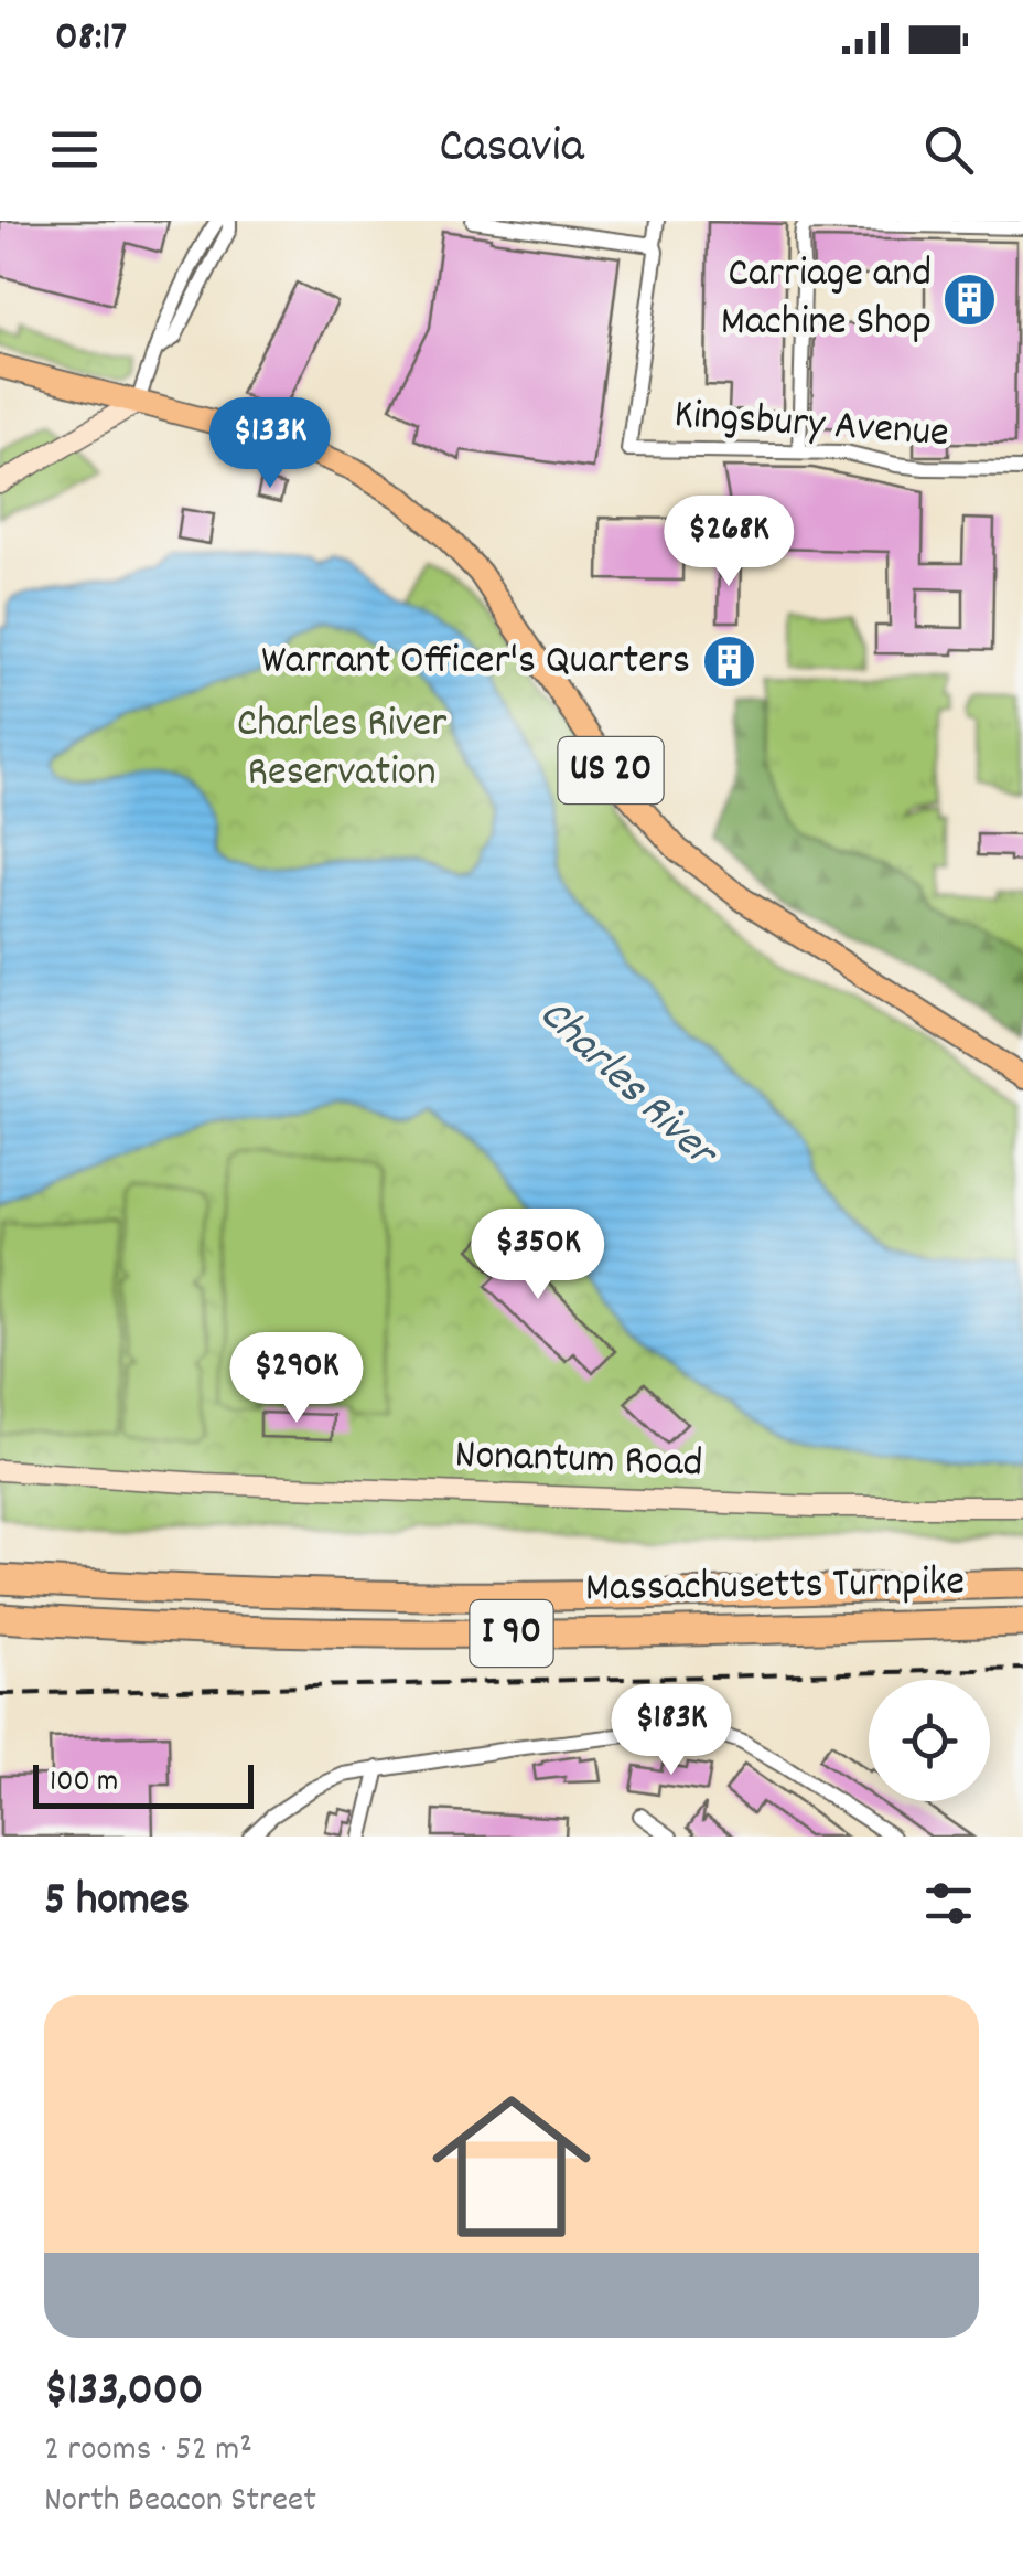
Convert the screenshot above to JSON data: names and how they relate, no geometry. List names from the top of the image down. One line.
{"streets":{"highway":["Massachusetts Turnpike","I 90"],"main road":["US 20","Nonantum Road"],"street":["Kingsbury Avenue"]},"water":["Charles River"],"parks":["Charles River Reservation"],"places":{"building":["Carriage and Machine Shop","Warrant Officer's Quarters"]},"scale_bar":"100 m","page":{"status":"08:17","header":"Casavia","price":["$133K","$268K","$350K","$290K","$183K"],"scale":"100 m","heading":"5 homes","list":[{"name":"$133,000","note":"2 rooms · 52 m² · North Beacon Street"}]}}
